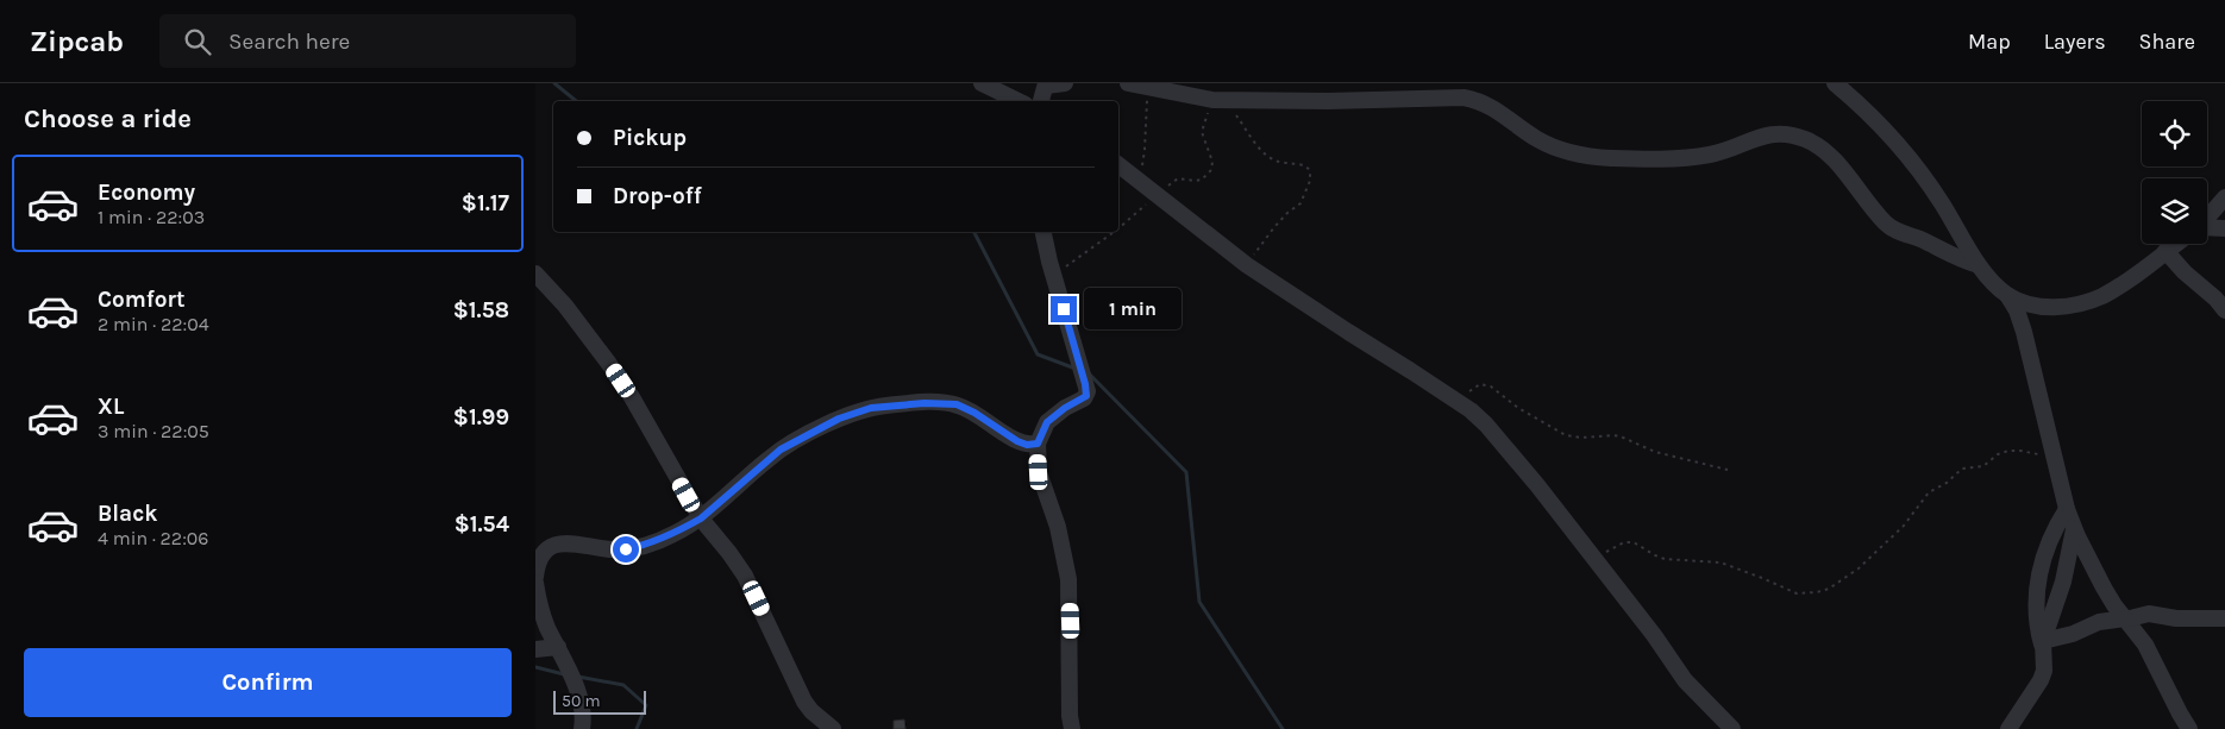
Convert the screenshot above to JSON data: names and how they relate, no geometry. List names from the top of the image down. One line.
{"scale_bar":"50 m","page":{"header":"Zipcab","search":"Search here","nav":["Map","Layers","Share"],"heading":"Choose a ride","banner":["Pickup","Drop-off"],"list":[{"name":"Economy","note":"1 min · 22:03","value":"$1.17"},{"name":"Comfort","note":"2 min · 22:04","value":"$1.58"},{"name":"XL","note":"3 min · 22:05","value":"$1.99"},{"name":"Black","note":"4 min · 22:06","value":"$1.54"}],"bubble":"1 min","buttons":"Confirm","scale":"50 m"}}
